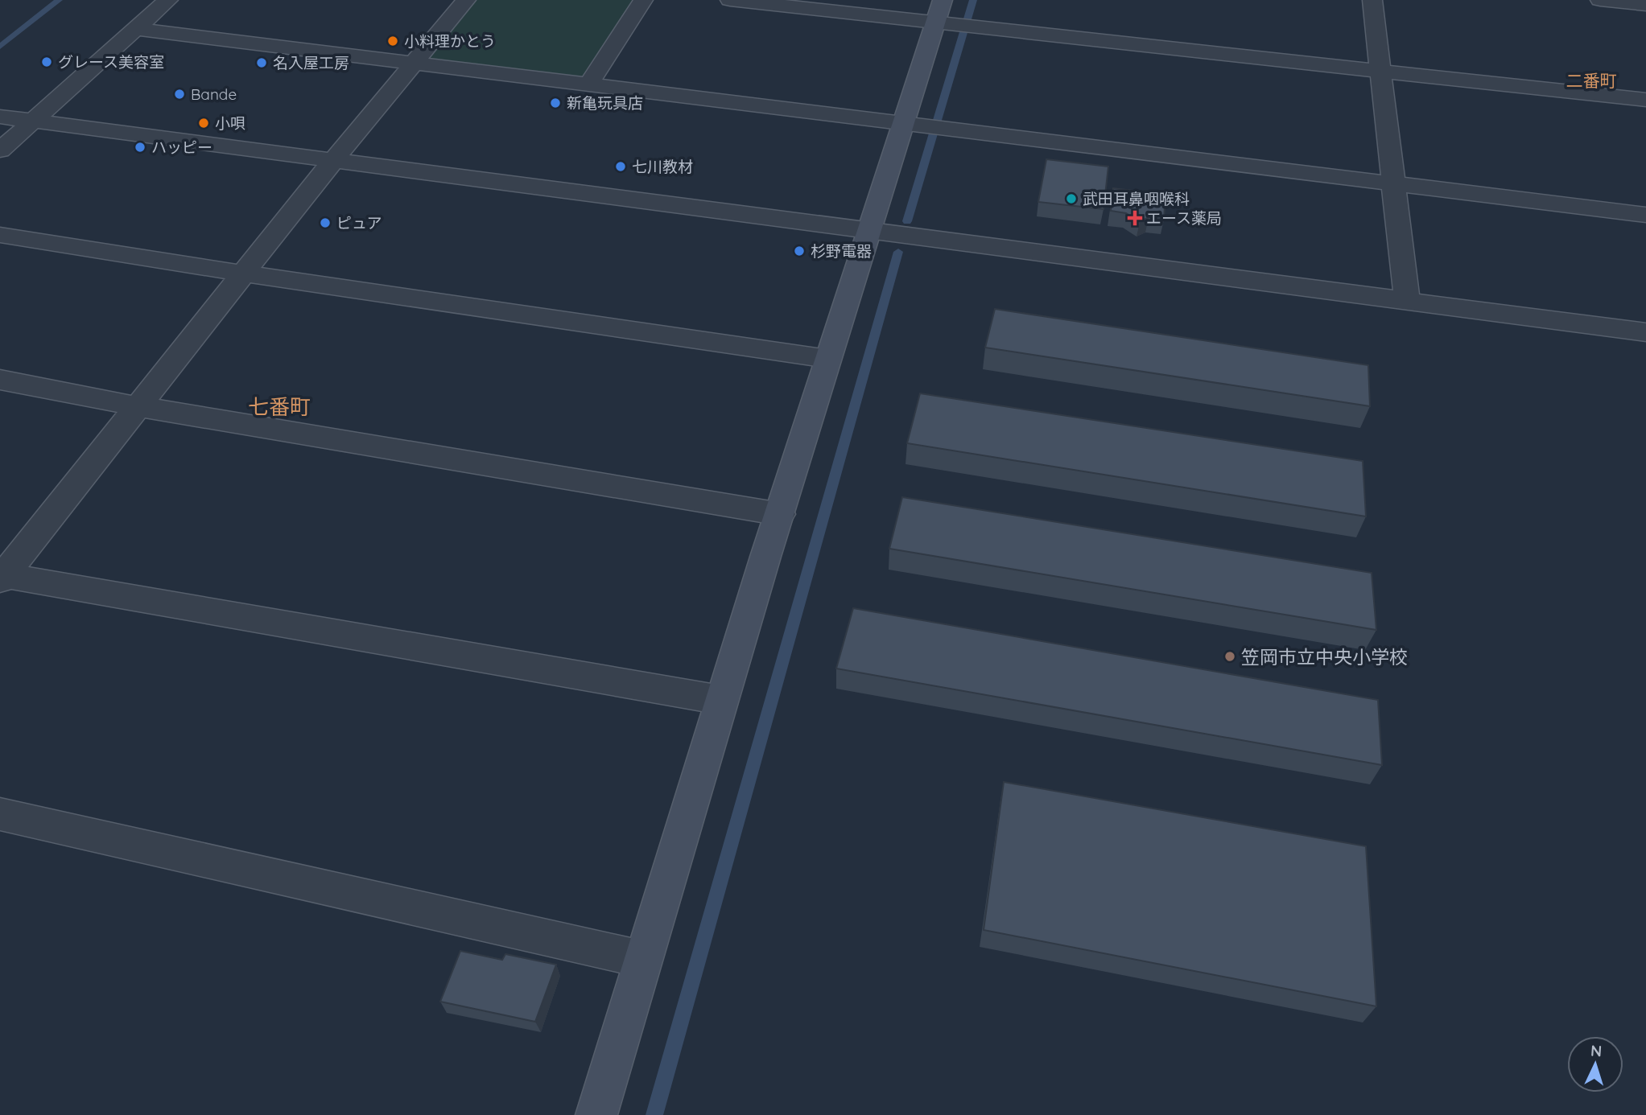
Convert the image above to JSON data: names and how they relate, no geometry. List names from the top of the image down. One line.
{"districts":["二番町","七番町"],"places":{"other":["小料理かとう","グレース美容室","名入屋工房","Bande","新亀玩具店","小唄","ハッピー","七川教材","武田耳鼻咽喉科","ピュア","杉野電器","笠岡市立中央小学校"],"health":["エース薬局"]},"north":"top"}
